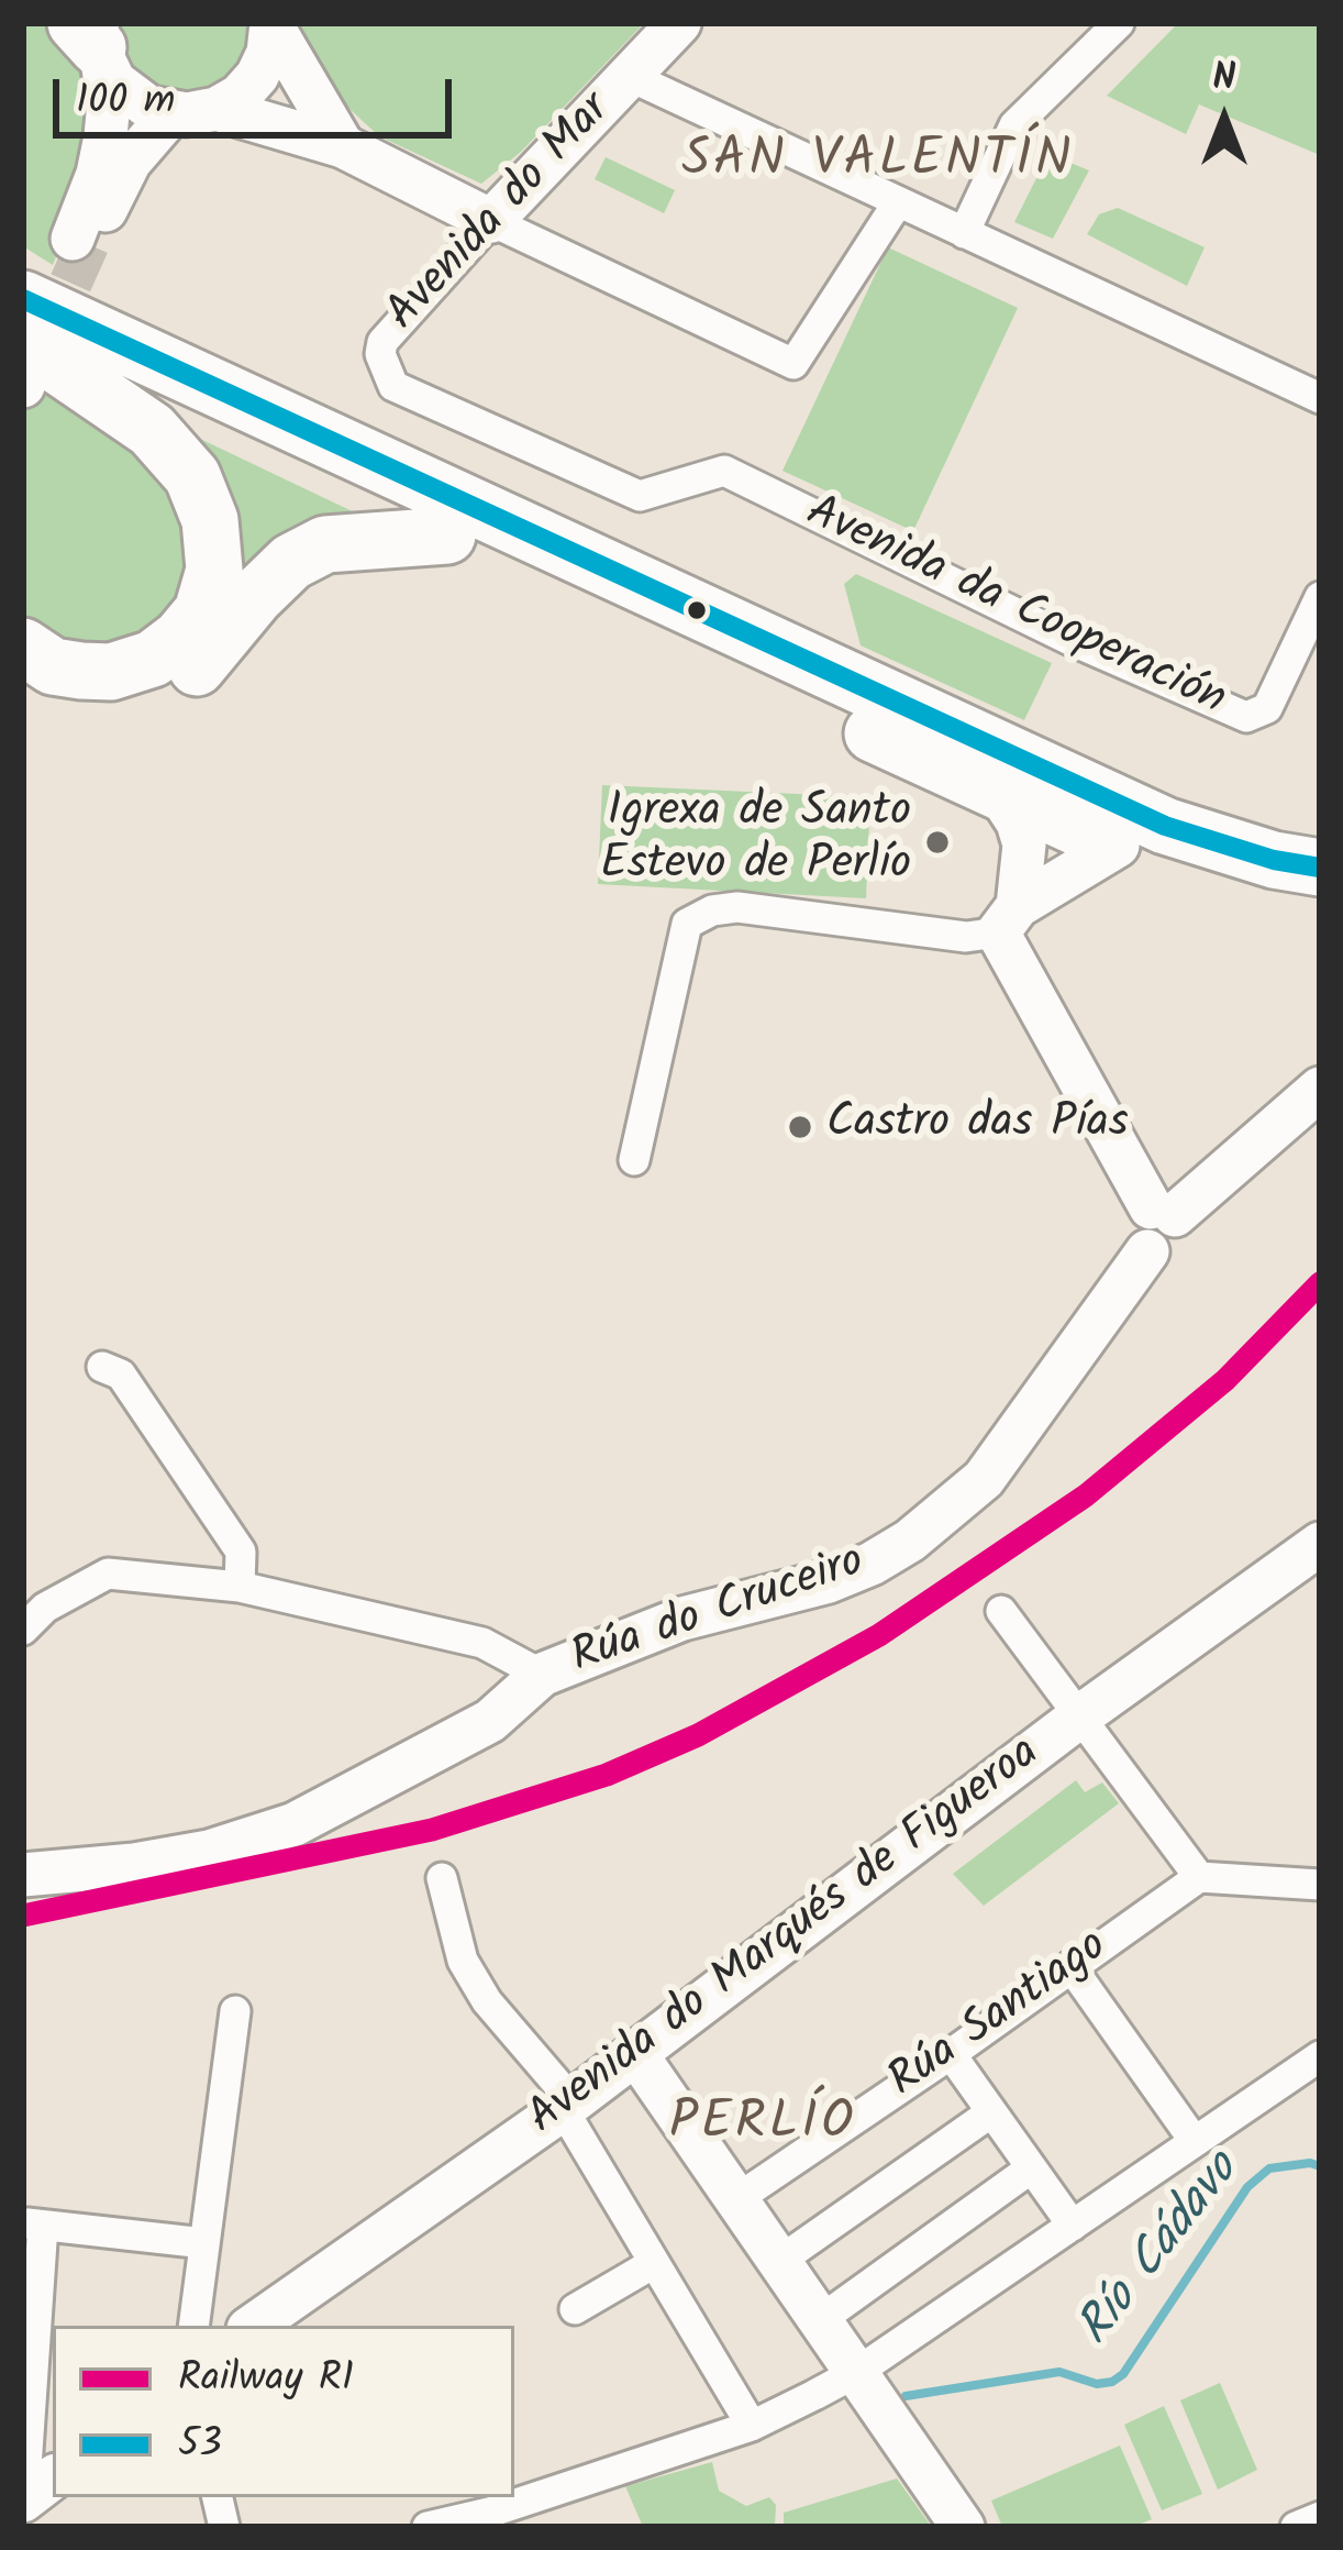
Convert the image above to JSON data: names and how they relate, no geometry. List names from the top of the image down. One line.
{"streets":{"street":["Avenida do Mar","Avenida da Cooperación","Rúa do Cruceiro","Avenida do Marqués de Figueroa","Rúa Santiago"]},"crossings":[["Avenida do Mar","Avenida da Cooperación"]],"districts":["SAN VALENTÍN","PERLÍO"],"water":["Río Cádavo"],"places":["Igrexa de Santo Estevo de Perlío","Castro das Pías"],"lines":["transit line 53","rail line R1"],"legend":["Railway R1","53"],"scale_bar":"100 m","north":"top"}
